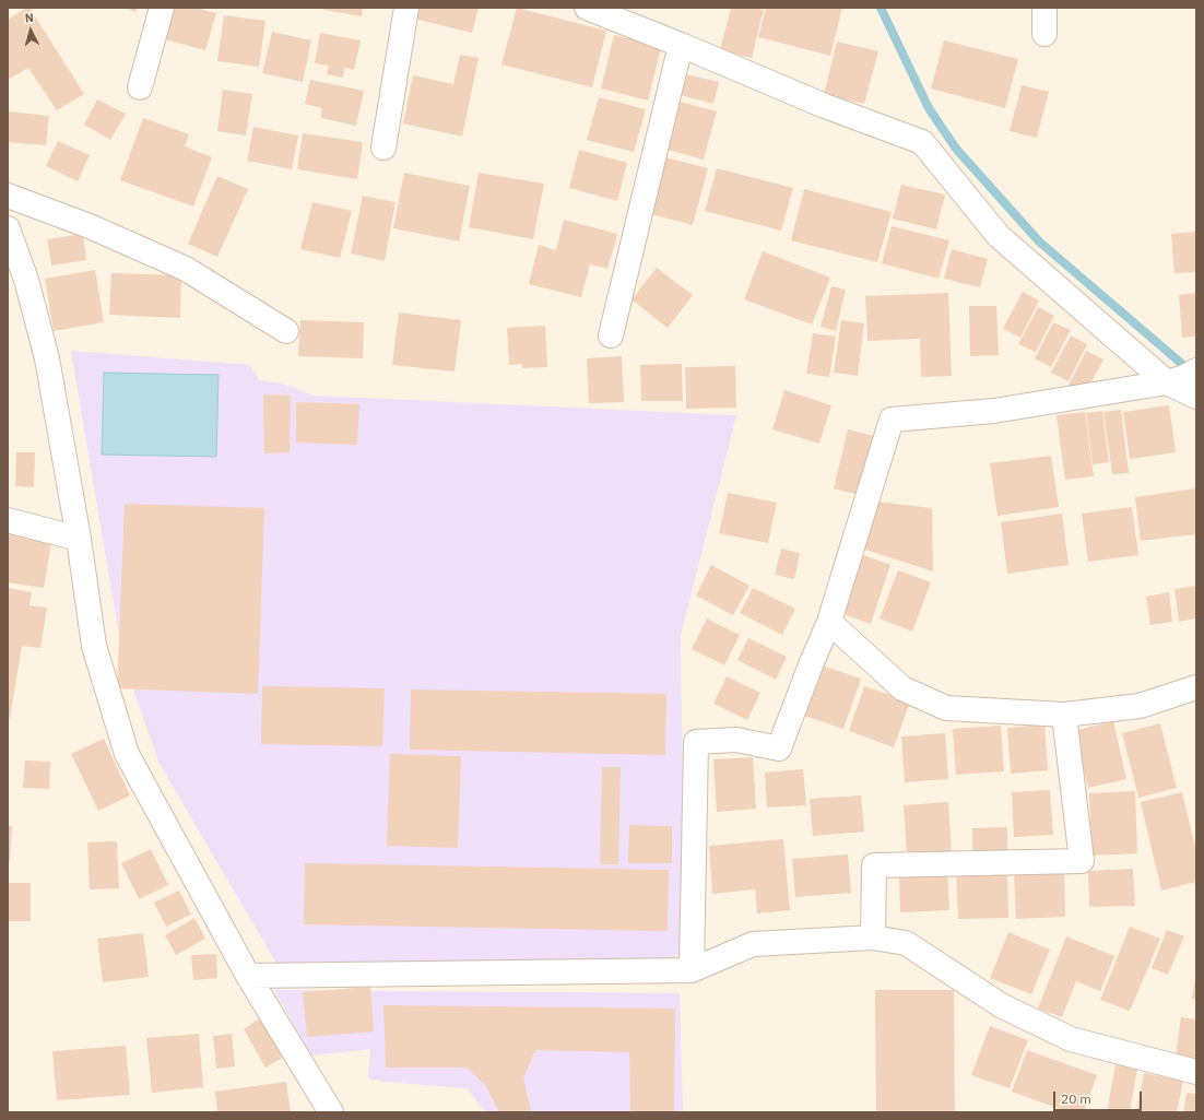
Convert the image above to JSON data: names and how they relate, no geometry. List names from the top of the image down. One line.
{"scale_bar":"20 m","north":"top"}
